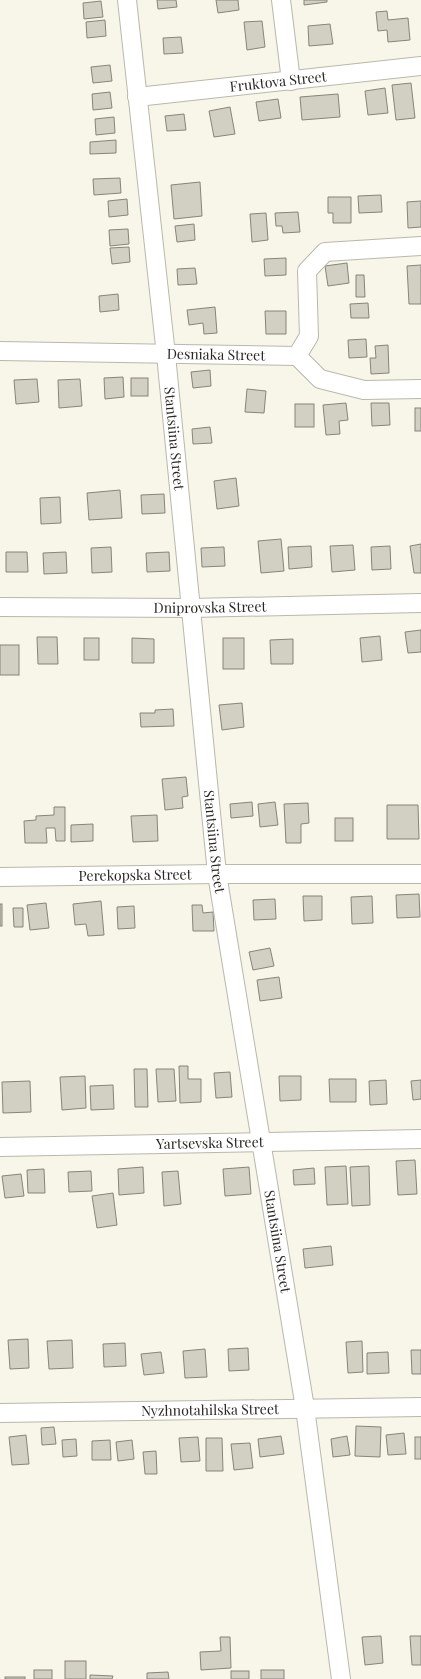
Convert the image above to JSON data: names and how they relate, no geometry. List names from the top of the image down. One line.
{"streets":{"street":["Fruktova Street","Desniaka Street","Stantsiina Street","Dniprovska Street","Perekopska Street","Yartsevska Street","Nyzhnotahilska Street"]},"crossings":[["Fruktova Street","Stantsiina Street"],["Desniaka Street","Stantsiina Street"],["Stantsiina Street","Dniprovska Street"],["Stantsiina Street","Perekopska Street"],["Stantsiina Street","Yartsevska Street"],["Stantsiina Street","Nyzhnotahilska Street"]]}
